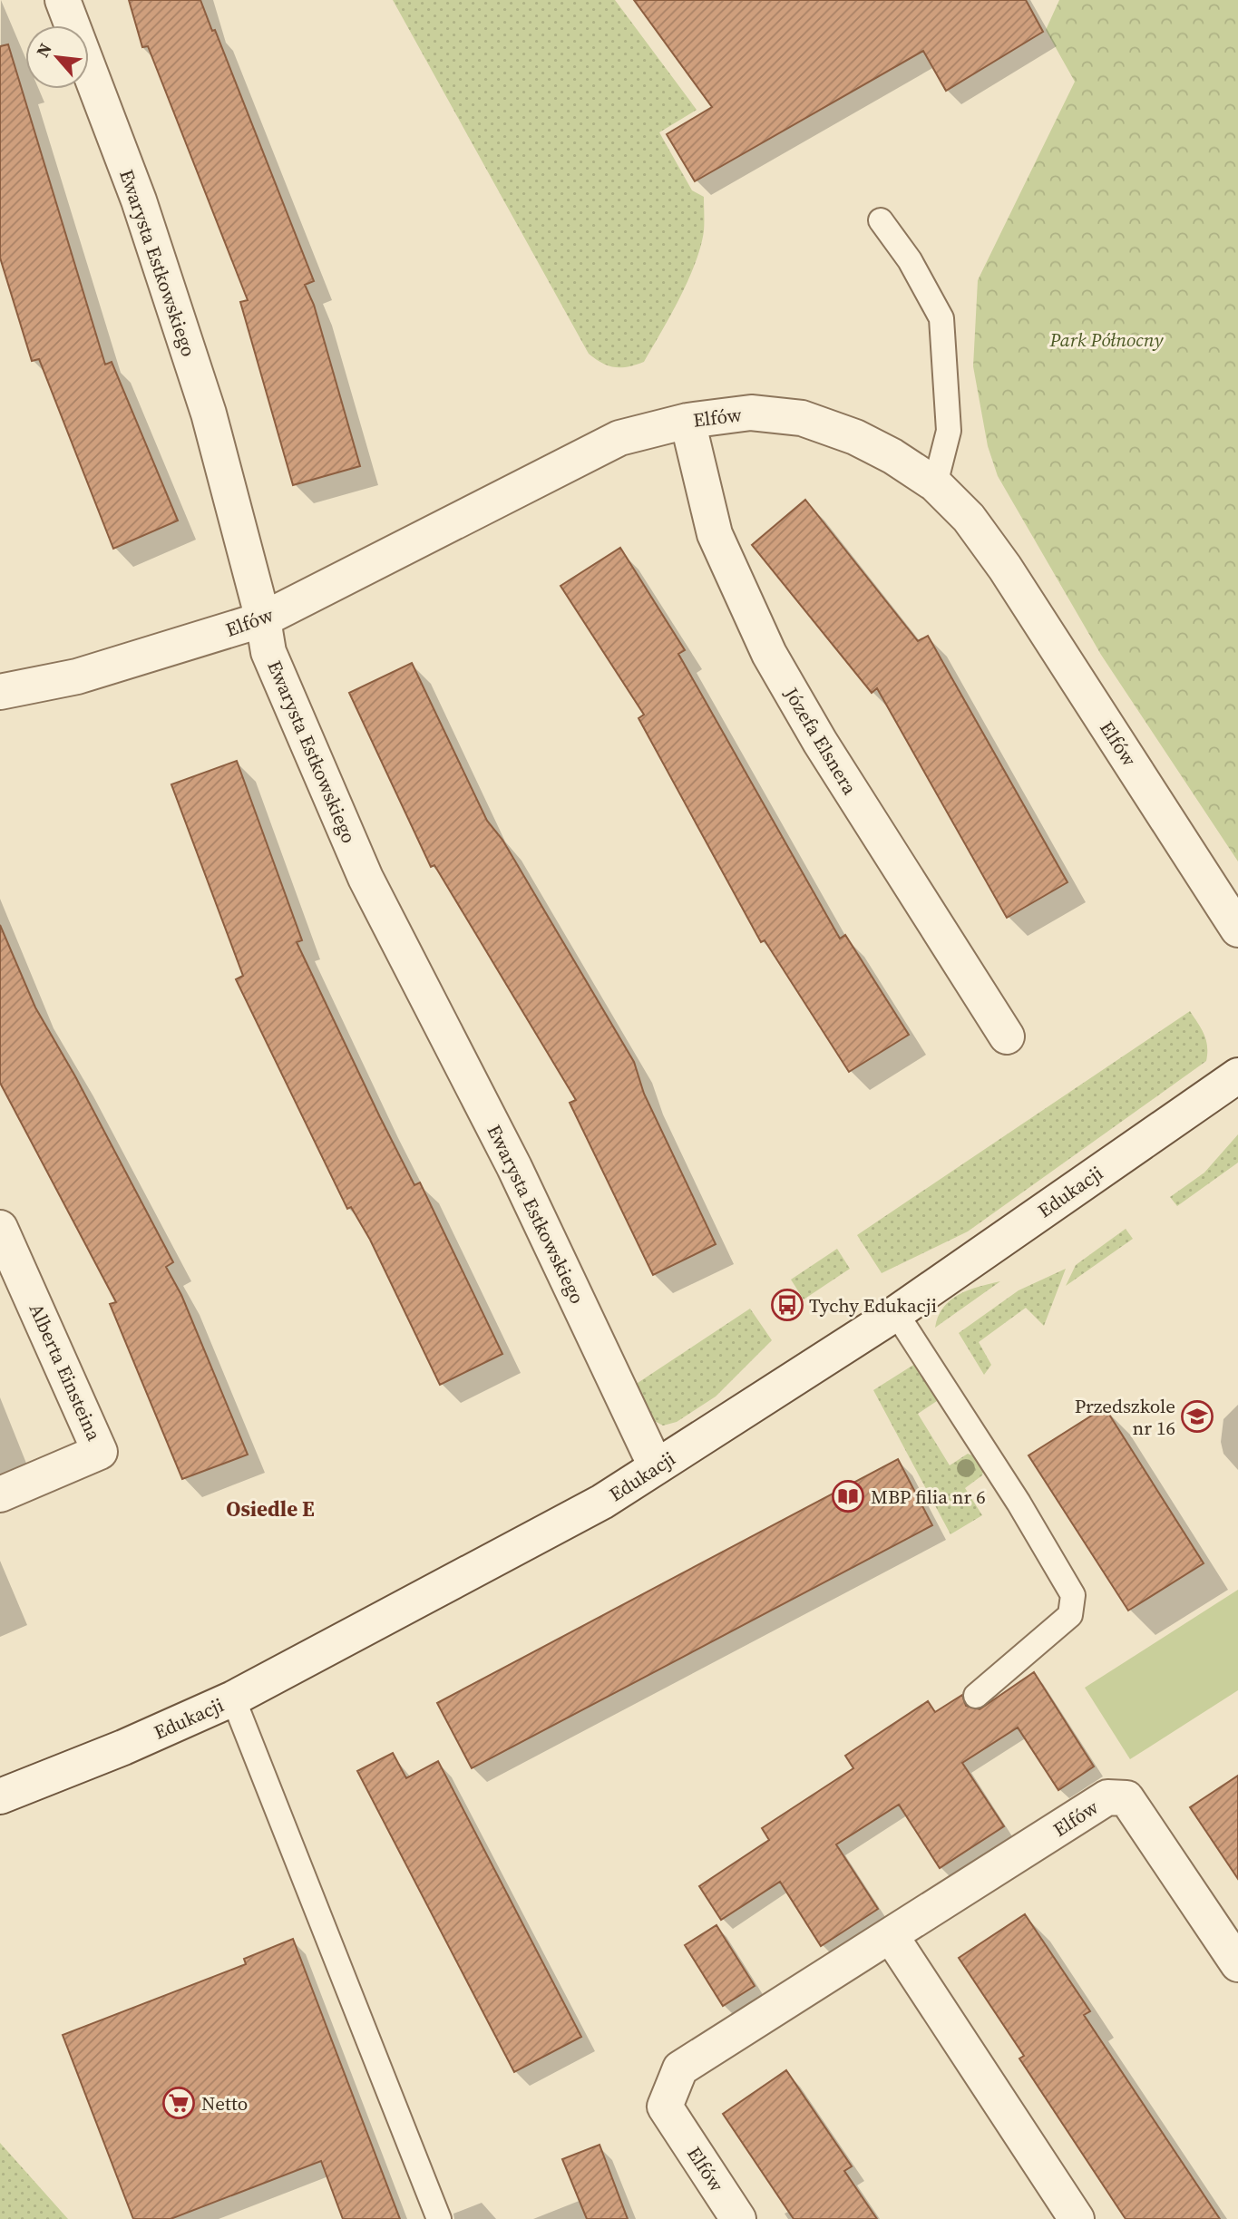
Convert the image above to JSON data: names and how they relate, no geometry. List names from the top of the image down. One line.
{"streets":{"street":["Ewarysta Estkowskiego","Elfów","Józefa Elsnera","Edukacji","Alberta Einsteina"]},"crossings":[["Ewarysta Estkowskiego","Elfów"],["Ewarysta Estkowskiego","Edukacji"],["Elfów","Józefa Elsnera"]],"districts":["Osiedle E"],"parks":["Park Północny"],"places":{"bus stop":["Tychy Edukacji"],"school or university":["Przedszkole nr 16"],"library":["MBP filia nr 6"],"supermarket":["Netto"]},"north":"top left"}
